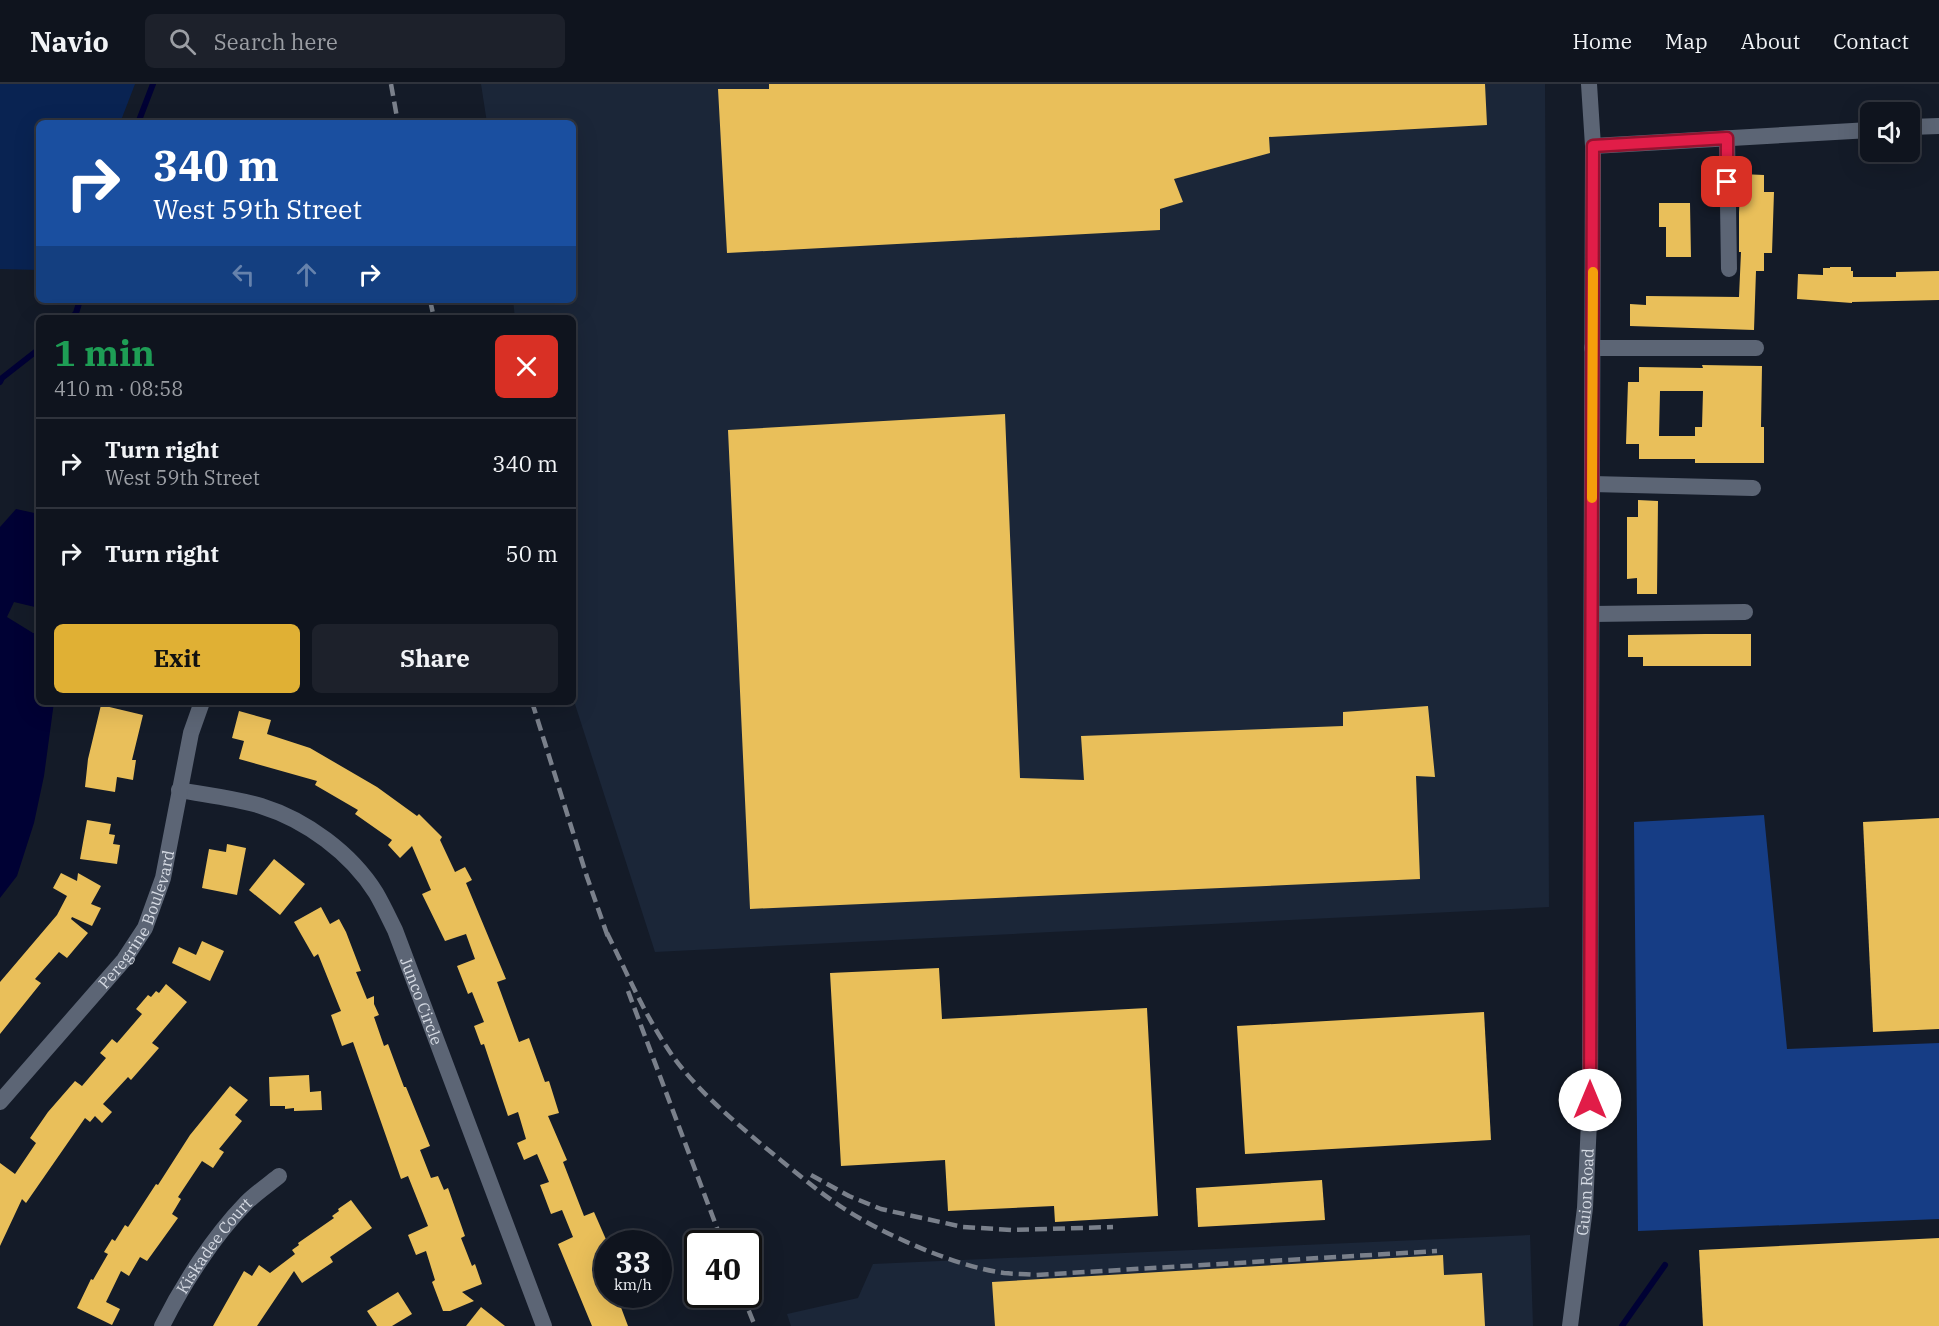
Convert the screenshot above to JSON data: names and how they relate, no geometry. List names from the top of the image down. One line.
{"streets":{"street":["Peregrine Boulevard","Junco Circle","Guion Road","Kiskadee Court"]},"crossings":[["Peregrine Boulevard","Junco Circle"]],"page":{"header":"Navio","search":"Search here","nav":["Home","Map","About","Contact"],"turn":["340 m","West 59th Street"],"heading":["1 min","410 m · 08:58"],"list":[{"name":"Turn right","note":"West 59th Street","value":"340 m"},{"name":"Turn right","value":"50 m"}],"buttons":["Exit","Share"],"speed":"33 km/h","limit":"40"}}
